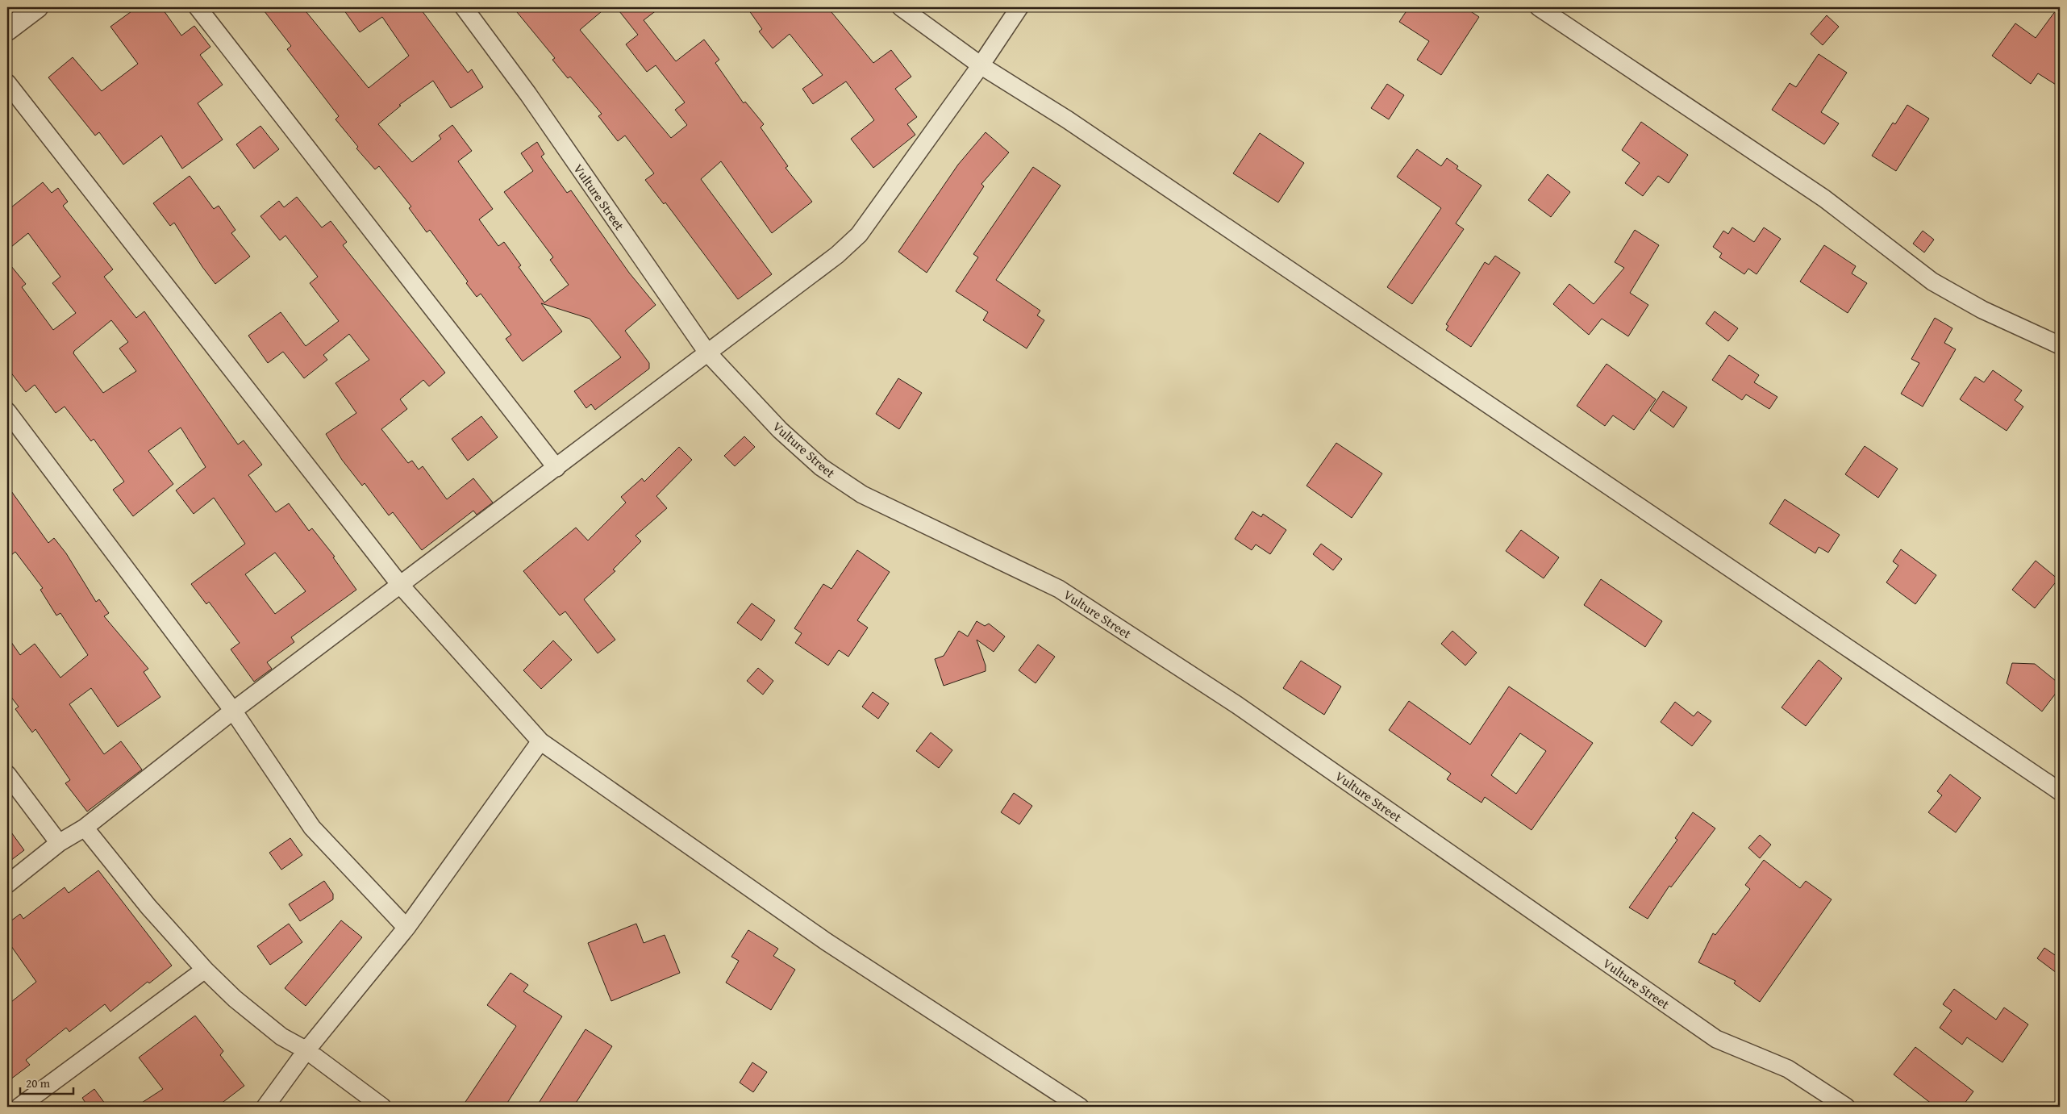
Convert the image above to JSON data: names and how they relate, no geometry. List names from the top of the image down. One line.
{"streets":{"street":["Vulture Street"]},"scale_bar":"20 m"}
